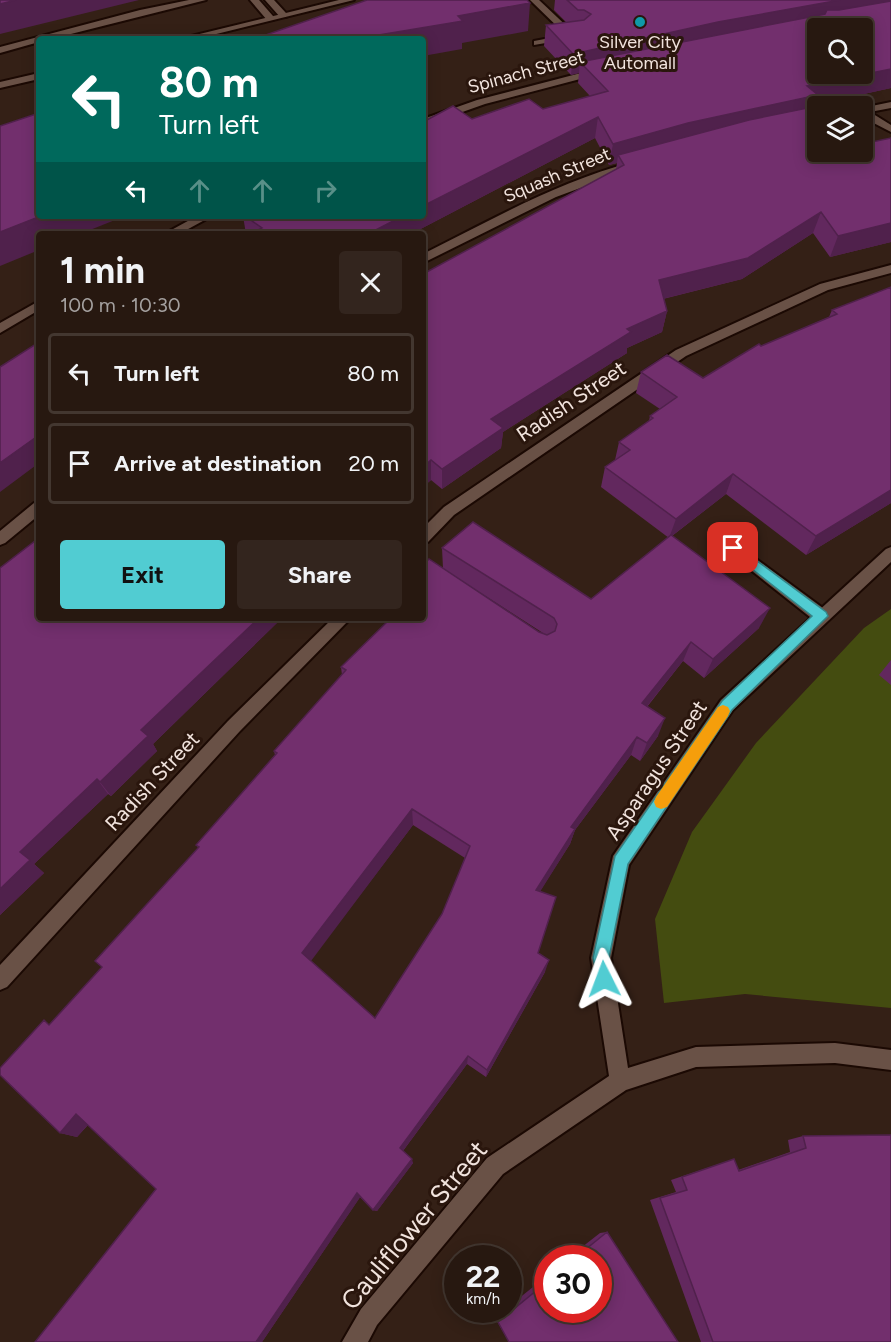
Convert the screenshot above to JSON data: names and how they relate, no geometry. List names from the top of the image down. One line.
{"streets":{"street":["Spinach Street","Squash Street","Radish Street","Asparagus Street","Cauliflower Street"]},"crossings":[["Asparagus Street","Cauliflower Street"]],"places":["Silver City Automall"],"page":{"turn":["80 m","Turn left"],"heading":["1 min","100 m · 10:30"],"list":[{"name":"Turn left","value":"80 m"},{"name":"Arrive at destination","value":"20 m"}],"buttons":["Exit","Share"],"speed":"22 km/h","limit":"30"}}
